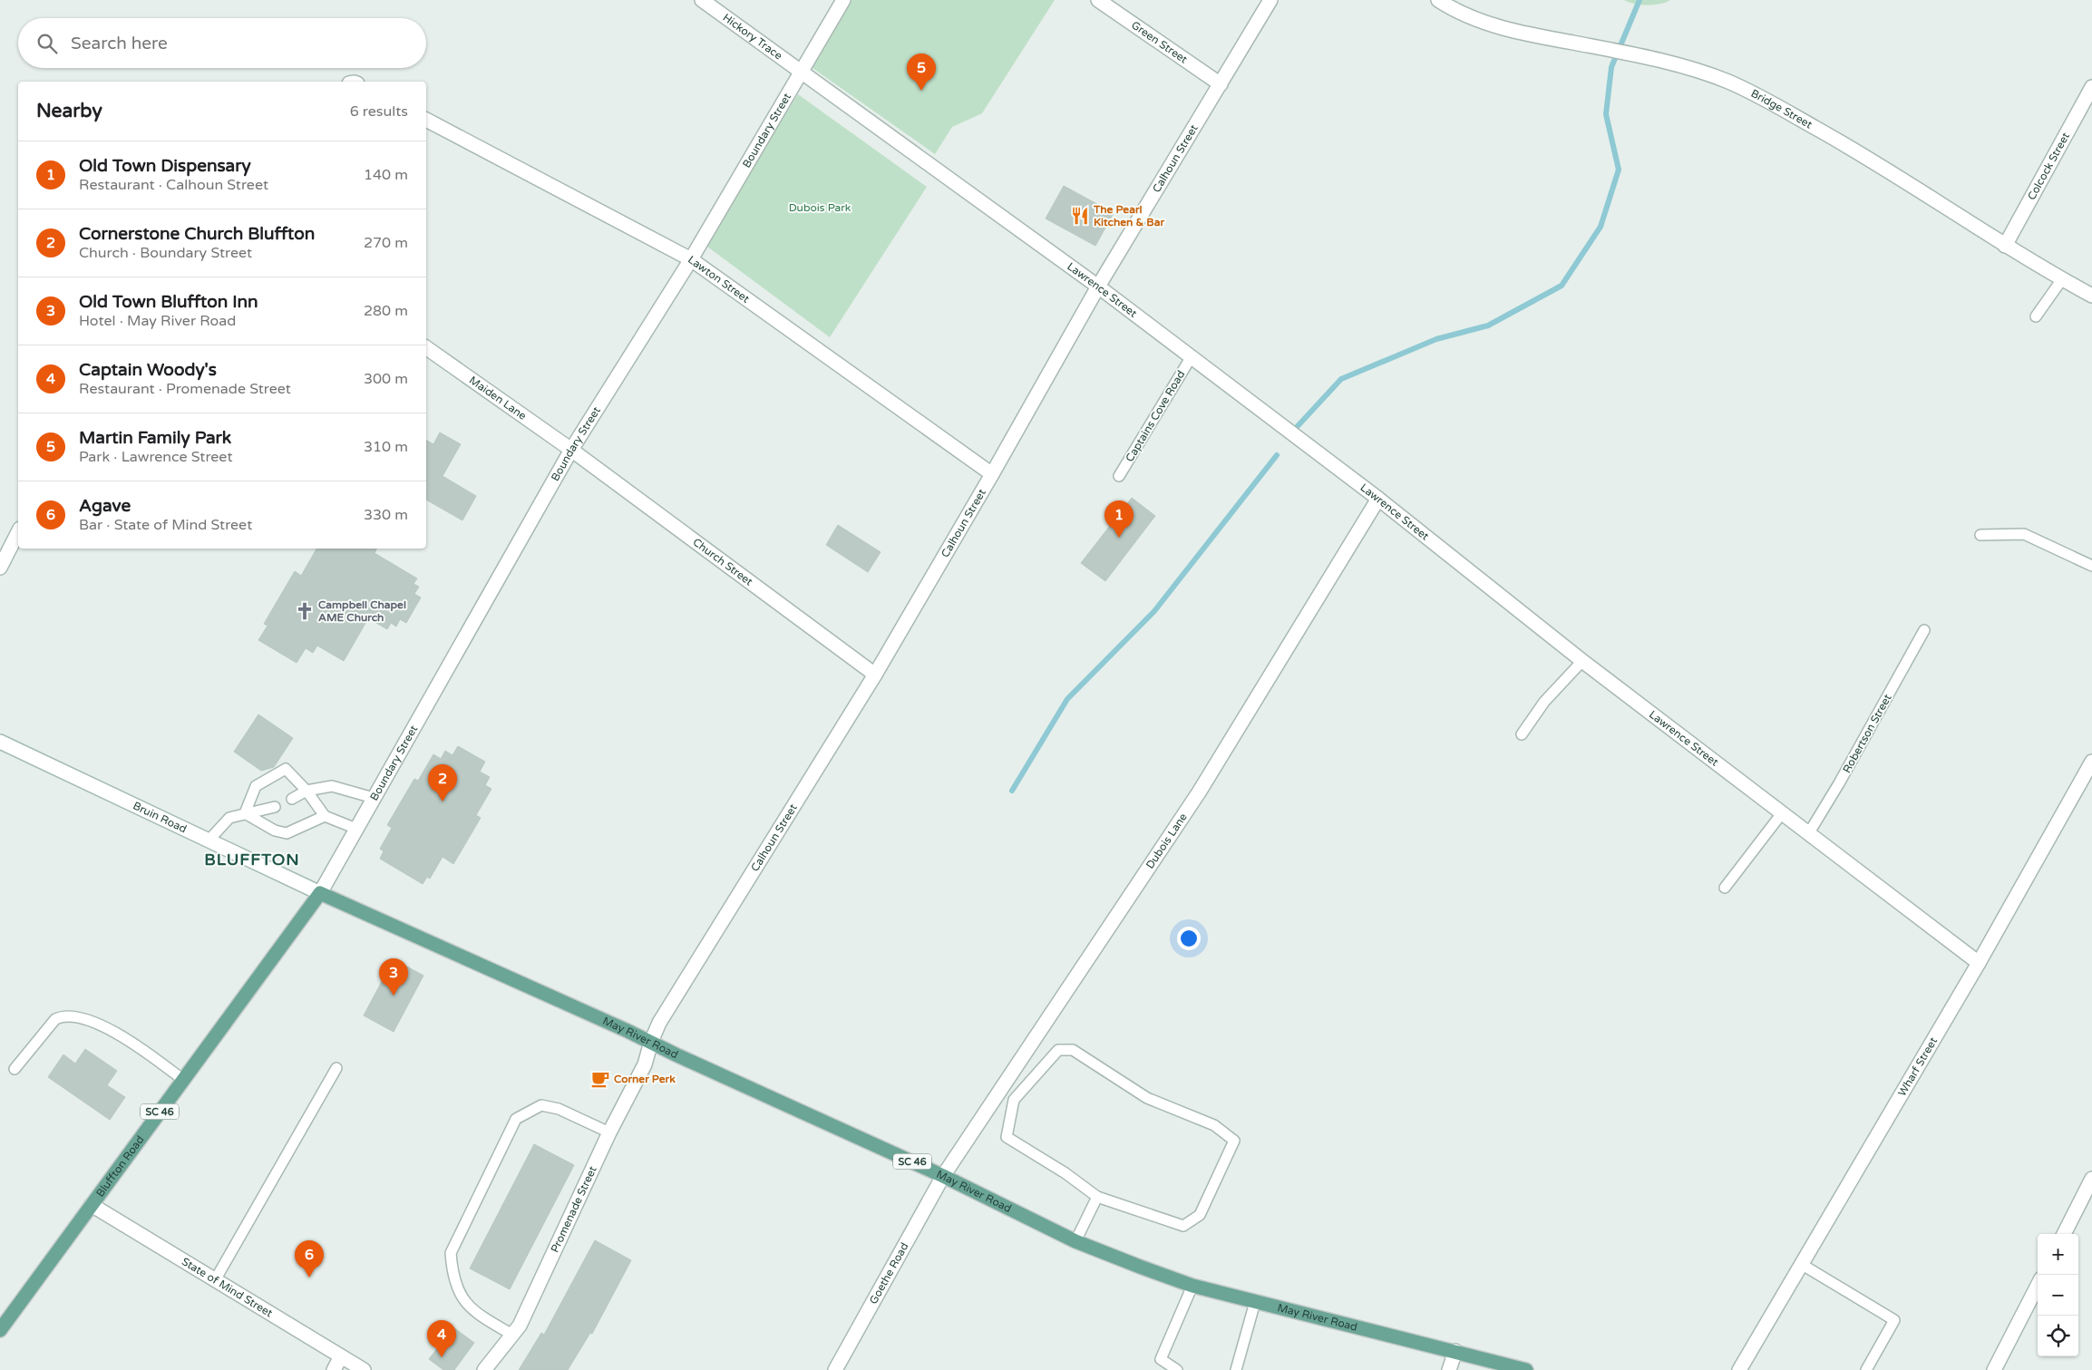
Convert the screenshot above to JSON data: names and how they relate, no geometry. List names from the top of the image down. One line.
{"streets":{"main road":["May River Road","SC 46","Bluffton Road"],"street":["Hickory Trace","Green Street","Bridge Street","Boundary Street","Calhoun Street","Colcock Street","Lawton Street","Lawrence Street","Maiden Lane","Church Street","Bruin Road","Dubois Lane","Wharf Street","Promenade Street","Goethe Road","State of Mind Street"],"lane":["Captains Cove Road","Robertson Street"]},"crossings":[["Hickory Trace","Boundary Street"],["Hickory Trace","Lawrence Street"],["Green Street","Calhoun Street"],["Bridge Street","Colcock Street"],["Boundary Street","Lawton Street"],["Boundary Street","Lawrence Street"],["Boundary Street","Maiden Lane"],["Boundary Street","Church Street"],["Boundary Street","Bruin Road"],["Boundary Street","May River Road"],["Boundary Street","Bluffton Road"],["Calhoun Street","Lawton Street"],["Calhoun Street","Lawrence Street"],["Calhoun Street","Church Street"],["Calhoun Street","May River Road"],["Calhoun Street","Promenade Street"],["Lawrence Street","Captains Cove Road"],["Lawrence Street","Robertson Street"],["Lawrence Street","Dubois Lane"],["Lawrence Street","Wharf Street"],["Maiden Lane","Church Street"],["Bruin Road","May River Road"],["Bruin Road","Bluffton Road"],["Dubois Lane","May River Road"],["Dubois Lane","Goethe Road"],["May River Road","Bluffton Road"],["May River Road","Promenade Street"],["May River Road","Goethe Road"],["Bluffton Road","State of Mind Street"]],"districts":["BLUFFTON"],"parks":["Dubois Park"],"places":{"restaurant":["The Pearl Kitchen & Bar"],"church":["Campbell Chapel AME Church"],"cafe":["Corner Perk"]},"page":{"search":"Search here","pins":["5","1","2","3","6","4"],"heading":["Nearby","6 results"],"list":[{"mark":"1","name":"Old Town Dispensary","note":"Restaurant · Calhoun Street","value":"140 m"},{"mark":"2","name":"Cornerstone Church Bluffton","note":"Church · Boundary Street","value":"270 m"},{"mark":"3","name":"Old Town Bluffton Inn","note":"Hotel · May River Road","value":"280 m"},{"mark":"4","name":"Captain Woody's","note":"Restaurant · Promenade Street","value":"300 m"},{"mark":"5","name":"Martin Family Park","note":"Park · Lawrence Street","value":"310 m"},{"mark":"6","name":"Agave","note":"Bar · State of Mind Street","value":"330 m"}],"map_buttons":["+","−"]}}
